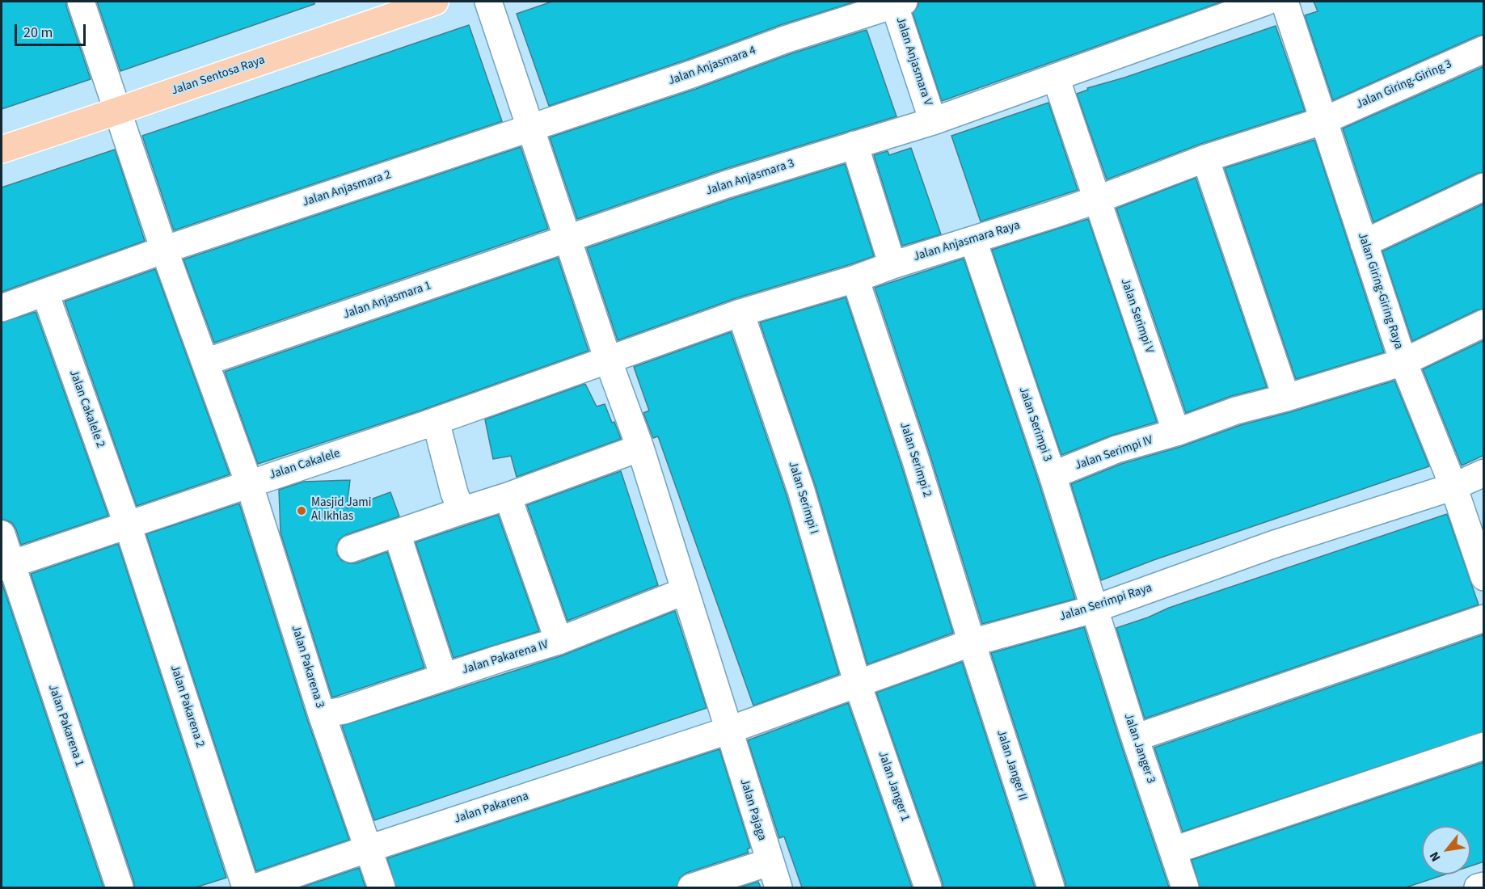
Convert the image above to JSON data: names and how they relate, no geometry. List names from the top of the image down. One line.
{"streets":{"main road":["Jalan Sentosa Raya"],"street":["Jalan Anjasmara V","Jalan Anjasmara 4","Jalan Giring-Giring 3","Jalan Anjasmara 3","Jalan Anjasmara 2","Jalan Anjasmara Raya","Jalan Giring-Giring Raya","Jalan Anjasmara 1","Jalan Serimpi V","Jalan Cakalele 2","Jalan Serimpi 3","Jalan Serimpi IV","Jalan Serimpi 2","Jalan Cakalele","Jalan Serimpi I","Jalan Serimpi Raya","Jalan Pakarena IV","Jalan Pakarena 3","Jalan Pakarena 2","Jalan Pakarena 1","Jalan Janger 3","Jalan Janger II","Jalan Janger 1","Jalan Pakarena","Jalan Pajaga"]},"crossings":[["Jalan Anjasmara V","Jalan Anjasmara 4"],["Jalan Anjasmara V","Jalan Anjasmara 3"],["Jalan Anjasmara 4","Jalan Anjasmara 2"],["Jalan Anjasmara 4","Jalan Pajaga"],["Jalan Sentosa Raya","Jalan Pakarena 3"],["Jalan Giring-Giring 3","Jalan Anjasmara Raya"],["Jalan Giring-Giring 3","Jalan Giring-Giring Raya"],["Jalan Anjasmara 3","Jalan Anjasmara 1"],["Jalan Anjasmara 3","Jalan Serimpi V"],["Jalan Anjasmara 3","Jalan Pajaga"],["Jalan Anjasmara 2","Jalan Cakalele 2"],["Jalan Anjasmara 2","Jalan Pakarena 3"],["Jalan Anjasmara 2","Jalan Pajaga"],["Jalan Anjasmara Raya","Jalan Giring-Giring Raya"],["Jalan Anjasmara Raya","Jalan Serimpi V"],["Jalan Anjasmara Raya","Jalan Serimpi 3"],["Jalan Anjasmara Raya","Jalan Serimpi 2"],["Jalan Anjasmara Raya","Jalan Cakalele"],["Jalan Anjasmara Raya","Jalan Serimpi I"],["Jalan Anjasmara Raya","Jalan Pajaga"],["Jalan Giring-Giring Raya","Jalan Serimpi IV"],["Jalan Giring-Giring Raya","Jalan Serimpi Raya"],["Jalan Anjasmara 1","Jalan Pakarena 3"],["Jalan Anjasmara 1","Jalan Pajaga"],["Jalan Serimpi V","Jalan Serimpi IV"],["Jalan Cakalele 2","Jalan Cakalele"],["Jalan Cakalele 2","Jalan Pakarena 2"],["Jalan Serimpi 3","Jalan Serimpi IV"],["Jalan Serimpi 3","Jalan Serimpi Raya"],["Jalan Serimpi 3","Jalan Janger 3"],["Jalan Serimpi 2","Jalan Serimpi Raya"],["Jalan Serimpi 2","Jalan Janger II"],["Jalan Cakalele","Jalan Pakarena 3"],["Jalan Cakalele","Jalan Pakarena 2"],["Jalan Cakalele","Jalan Pakarena 1"],["Jalan Cakalele","Jalan Pajaga"],["Jalan Serimpi I","Jalan Serimpi Raya"],["Jalan Serimpi I","Jalan Janger 1"],["Jalan Serimpi Raya","Jalan Janger 3"],["Jalan Serimpi Raya","Jalan Janger II"],["Jalan Serimpi Raya","Jalan Janger 1"],["Jalan Serimpi Raya","Jalan Pakarena"],["Jalan Serimpi Raya","Jalan Pajaga"],["Jalan Pakarena IV","Jalan Pakarena 3"],["Jalan Pakarena IV","Jalan Pajaga"],["Jalan Pakarena 3","Jalan Pakarena"],["Jalan Pakarena","Jalan Pajaga"]],"places":["Masjid Jami Al Ikhlas"],"scale_bar":"20 m","north":"bottom left"}
